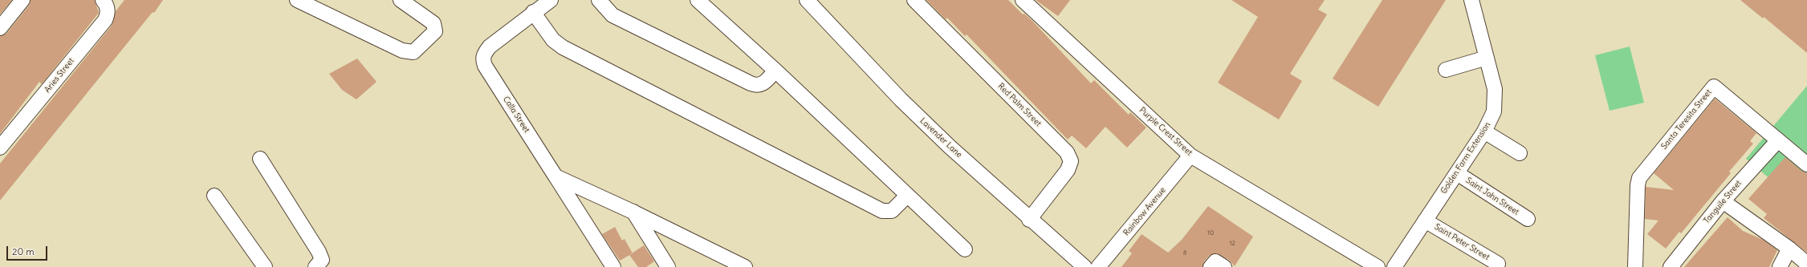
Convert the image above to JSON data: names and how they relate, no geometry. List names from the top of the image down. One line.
{"streets":{"street":["Aries Street","Red Palm Street","Calla Street","Santa Teresita Street","Purple Crest Street","Lavender Lane","Golden Farm Extension","Saint John Street","Tanguile Street","Rainbow Avenue","Saint Peter Street"]},"crossings":[["Red Palm Street","Lavender Lane"],["Santa Teresita Street","Tanguile Street"],["Purple Crest Street","Rainbow Avenue"],["Golden Farm Extension","Saint John Street"],["Golden Farm Extension","Saint Peter Street"]],"house_numbers":["10","12","8"],"scale_bar":"20 m"}
